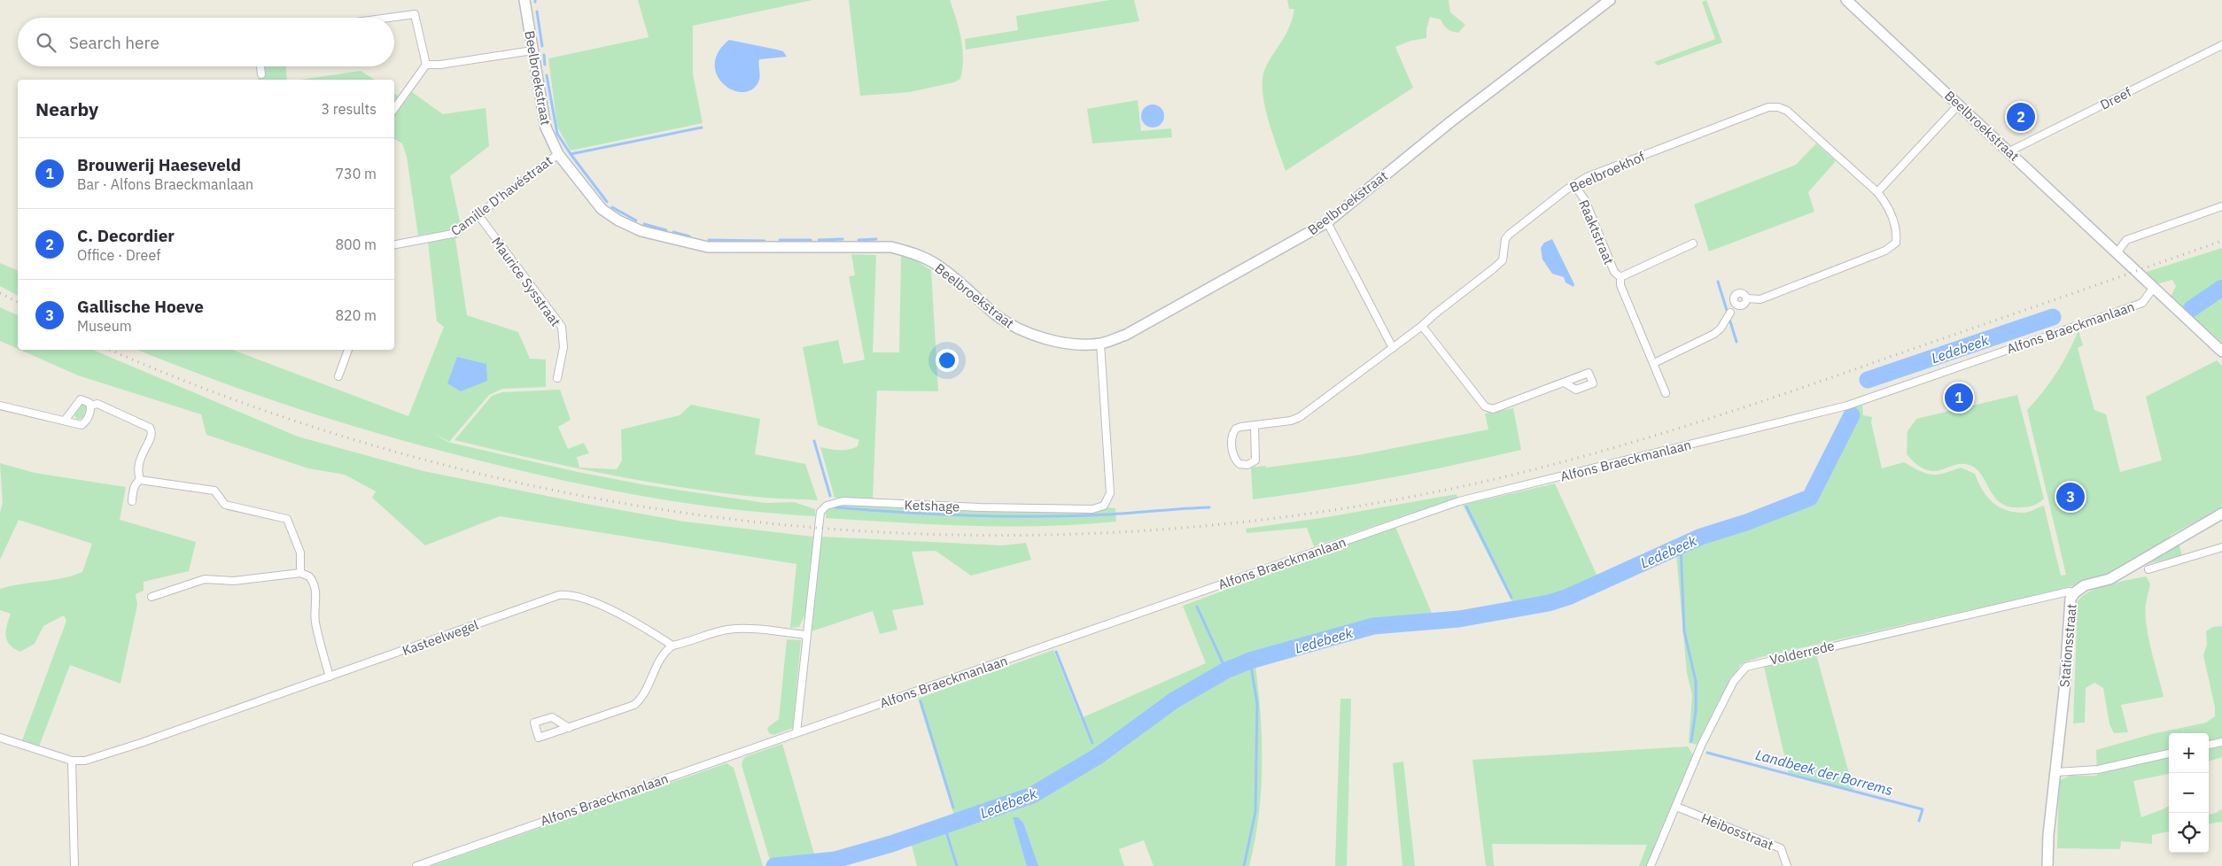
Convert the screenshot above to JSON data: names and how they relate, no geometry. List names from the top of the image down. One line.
{"streets":{"street":["Beelbroekstraat","Dreef","Beelbroekhof","Camille D'havéstraat","Raaktstraat","Maurice Sysstraat","Alfons Braeckmanlaan","Ketshage","Kasteelwegel","Stationsstraat","Volderrede","Heibosstraat"]},"crossings":[["Beelbroekstraat","Dreef"],["Beelbroekstraat","Camille D'havéstraat"],["Beelbroekstraat","Alfons Braeckmanlaan"],["Beelbroekstraat","Ketshage"],["Beelbroekhof","Raaktstraat"],["Camille D'havéstraat","Maurice Sysstraat"],["Alfons Braeckmanlaan","Ketshage"],["Stationsstraat","Volderrede"],["Volderrede","Heibosstraat"]],"water":["Ledebeek","Landbeek der Borrems"],"page":{"search":"Search here","heading":["Nearby","3 results"],"pins":["2","1","3"],"list":[{"mark":"1","name":"Brouwerij Haeseveld","note":"Bar · Alfons Braeckmanlaan","value":"730 m"},{"mark":"2","name":"C. Decordier","note":"Office · Dreef","value":"800 m"},{"mark":"3","name":"Gallische Hoeve","note":"Museum","value":"820 m"}],"map_buttons":["+","−"]}}
